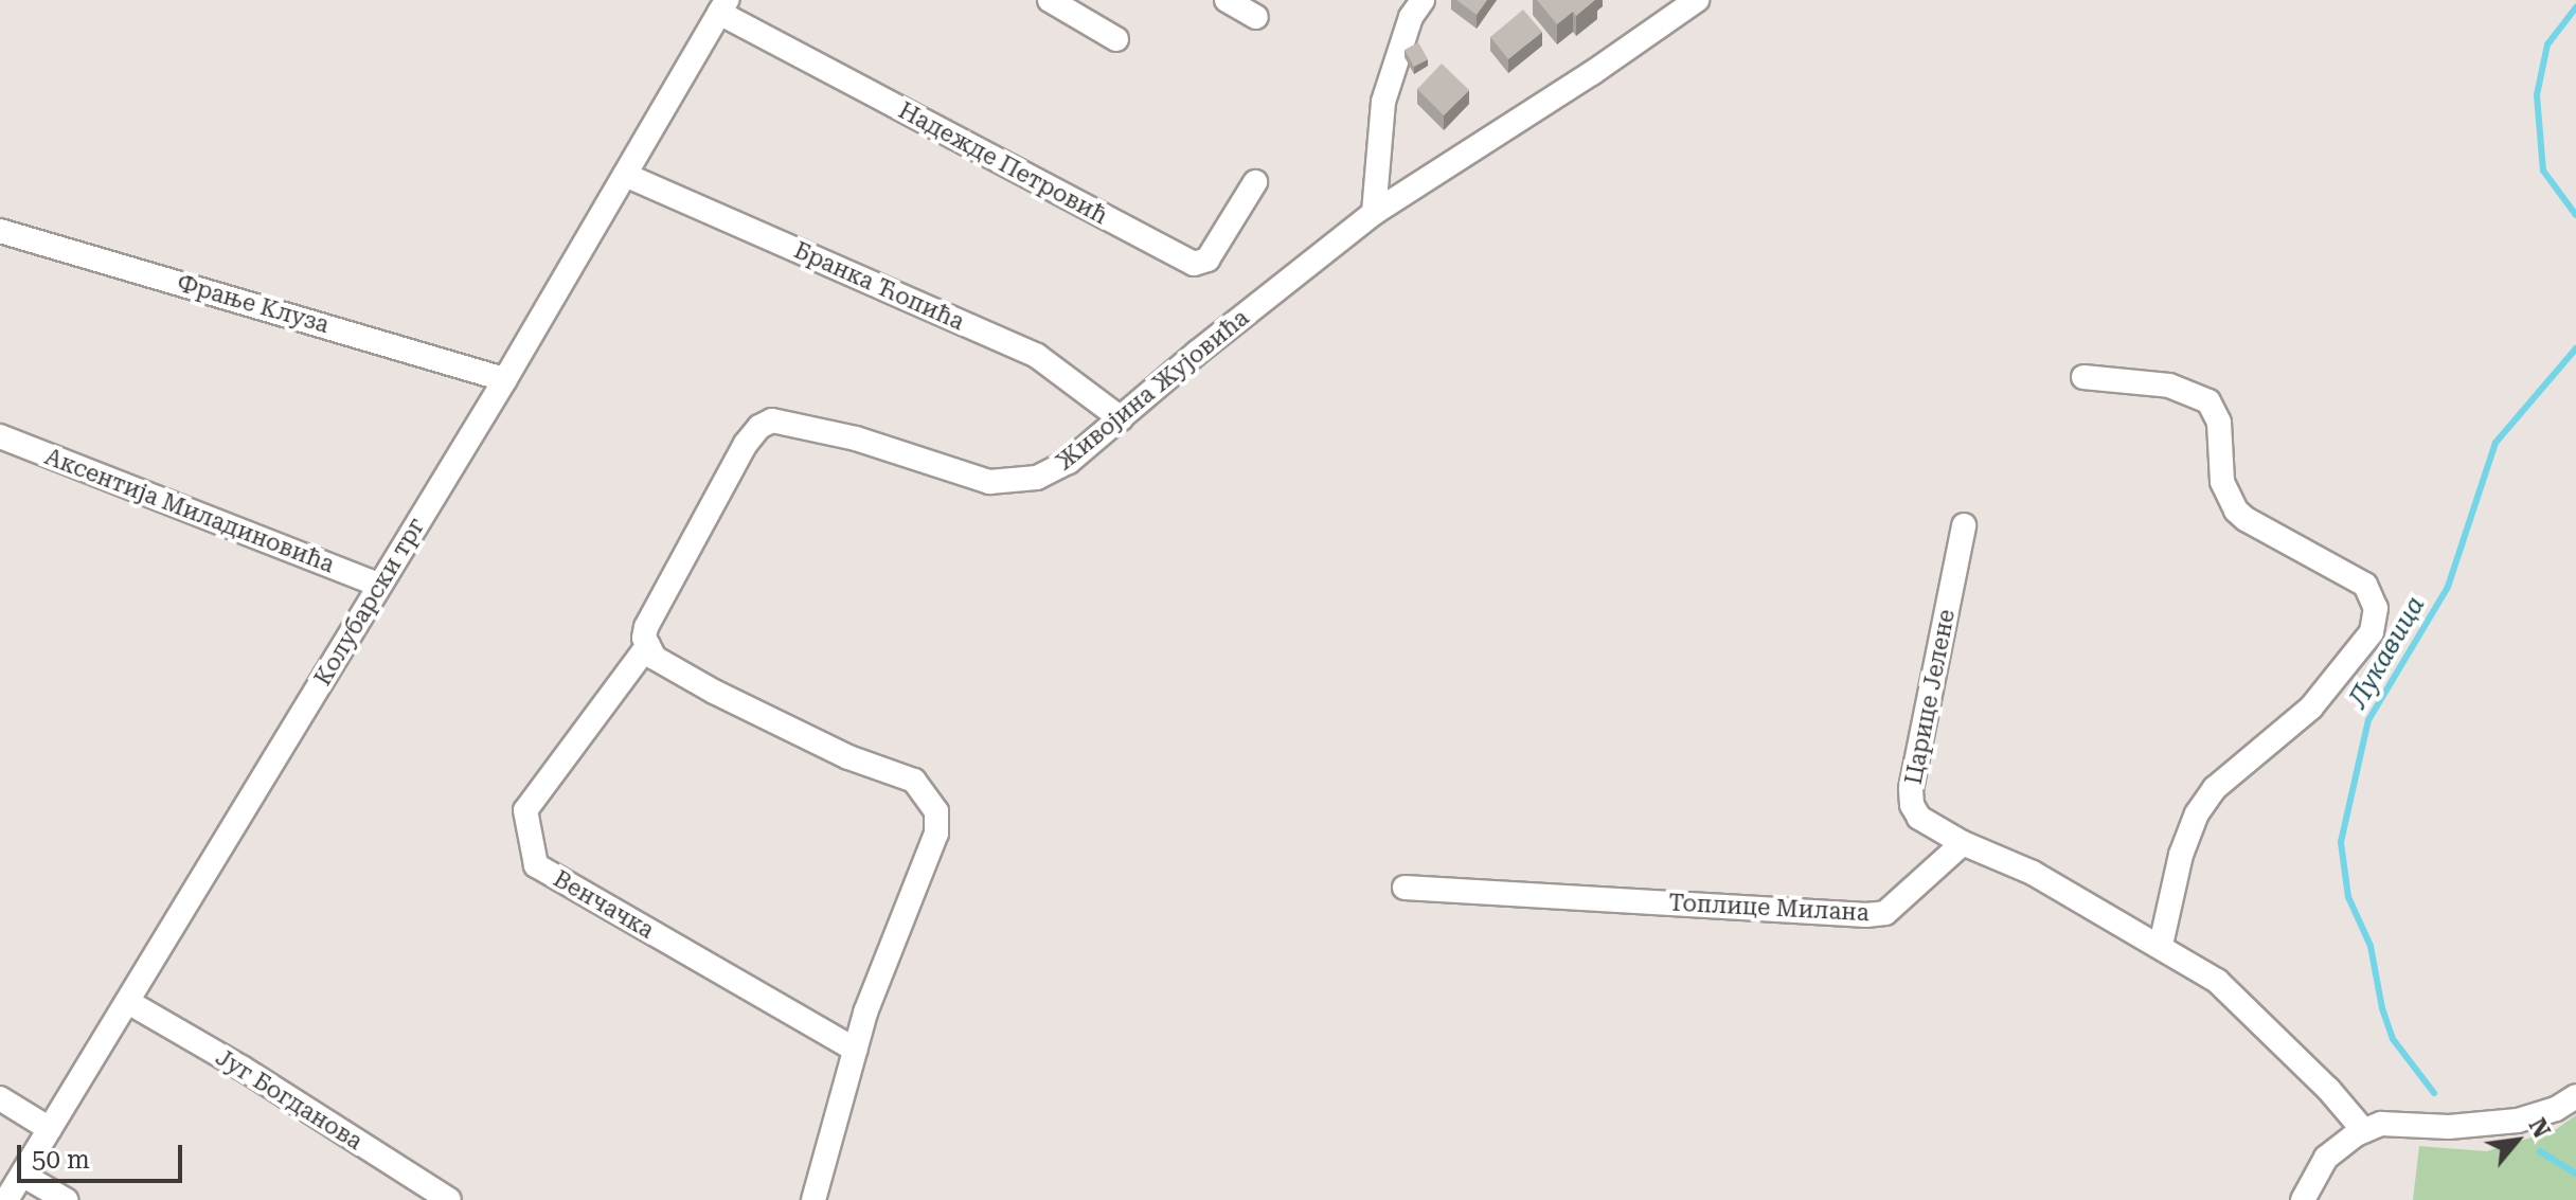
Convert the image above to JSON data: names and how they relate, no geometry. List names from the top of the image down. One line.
{"streets":{"street":["Надежде Петровић","Бранка Ћопића","Фрање Клуза","Живојина Жујовића","Аксентија Миладиновића","Колубарски трг","Царице Јелене","Венчачка","Топлице Милана","Југ Богданова"]},"crossings":[["Надежде Петровић","Колубарски трг"],["Бранка Ћопића","Живојина Жујовића"],["Бранка Ћопића","Колубарски трг"],["Фрање Клуза","Колубарски трг"],["Живојина Жујовића","Венчачка"],["Аксентија Миладиновића","Колубарски трг"],["Колубарски трг","Југ Богданова"],["Царице Јелене","Топлице Милана"]],"water":["Лукавица"],"scale_bar":"50 m","north":"top right"}
